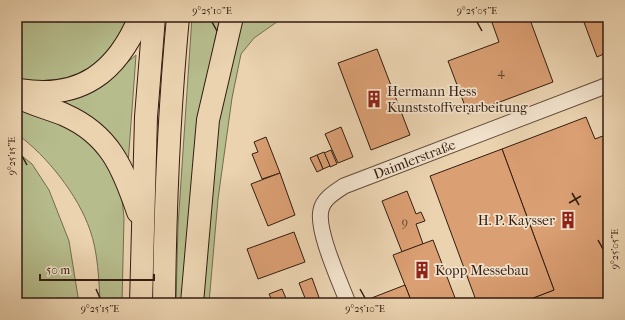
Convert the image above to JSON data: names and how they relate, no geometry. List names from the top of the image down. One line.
{"streets":{"street":["Daimlerstraße"]},"places":{"building":["Hermann Hess Kunststoffverarbeitung","H. P. Kaysser","Kopp Messebau"]},"house_numbers":["4","9"],"scale_bar":"50 m","coordinates":["9°25'10\"E","9°25'05\"E","9°25'15\"E"]}
